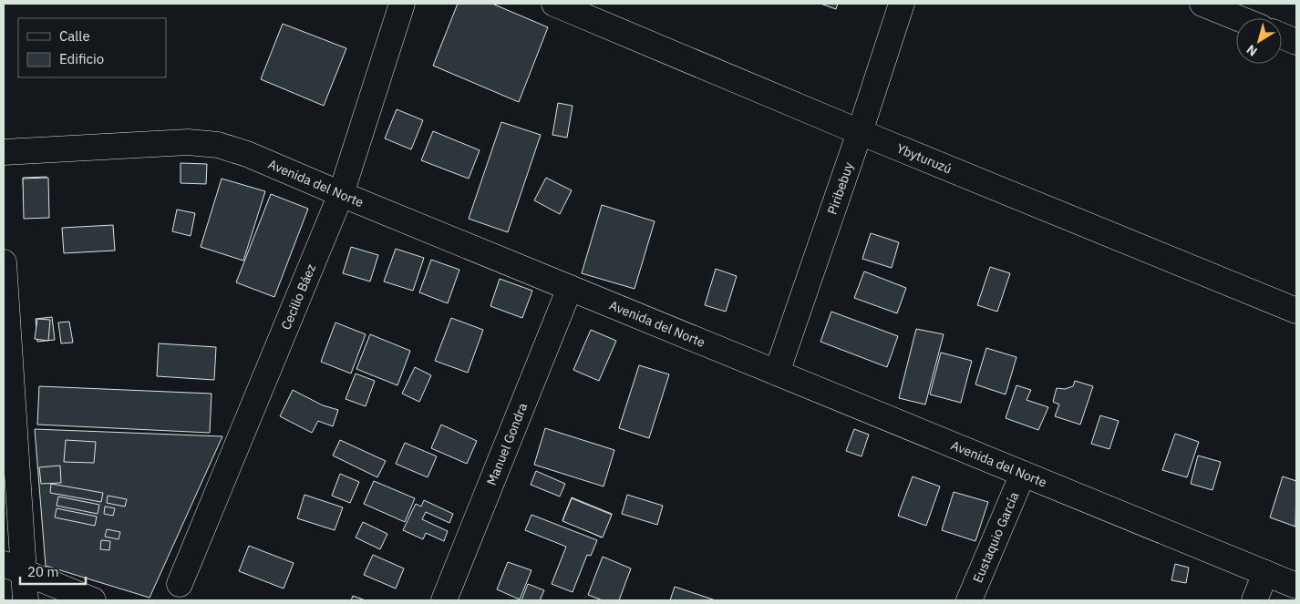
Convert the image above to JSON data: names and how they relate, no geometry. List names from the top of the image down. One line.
{"streets":{"street":["Ybyturuzú","Avenida del Norte","Piribebuy","Cecilio Báez","Manuel Gondra","Eustaquio García"]},"crossings":[["Ybyturuzú","Piribebuy"],["Avenida del Norte","Piribebuy"],["Avenida del Norte","Cecilio Báez"],["Avenida del Norte","Manuel Gondra"],["Avenida del Norte","Eustaquio García"]],"legend":["Calle","Edificio"],"scale_bar":"20 m","north":"bottom left"}
